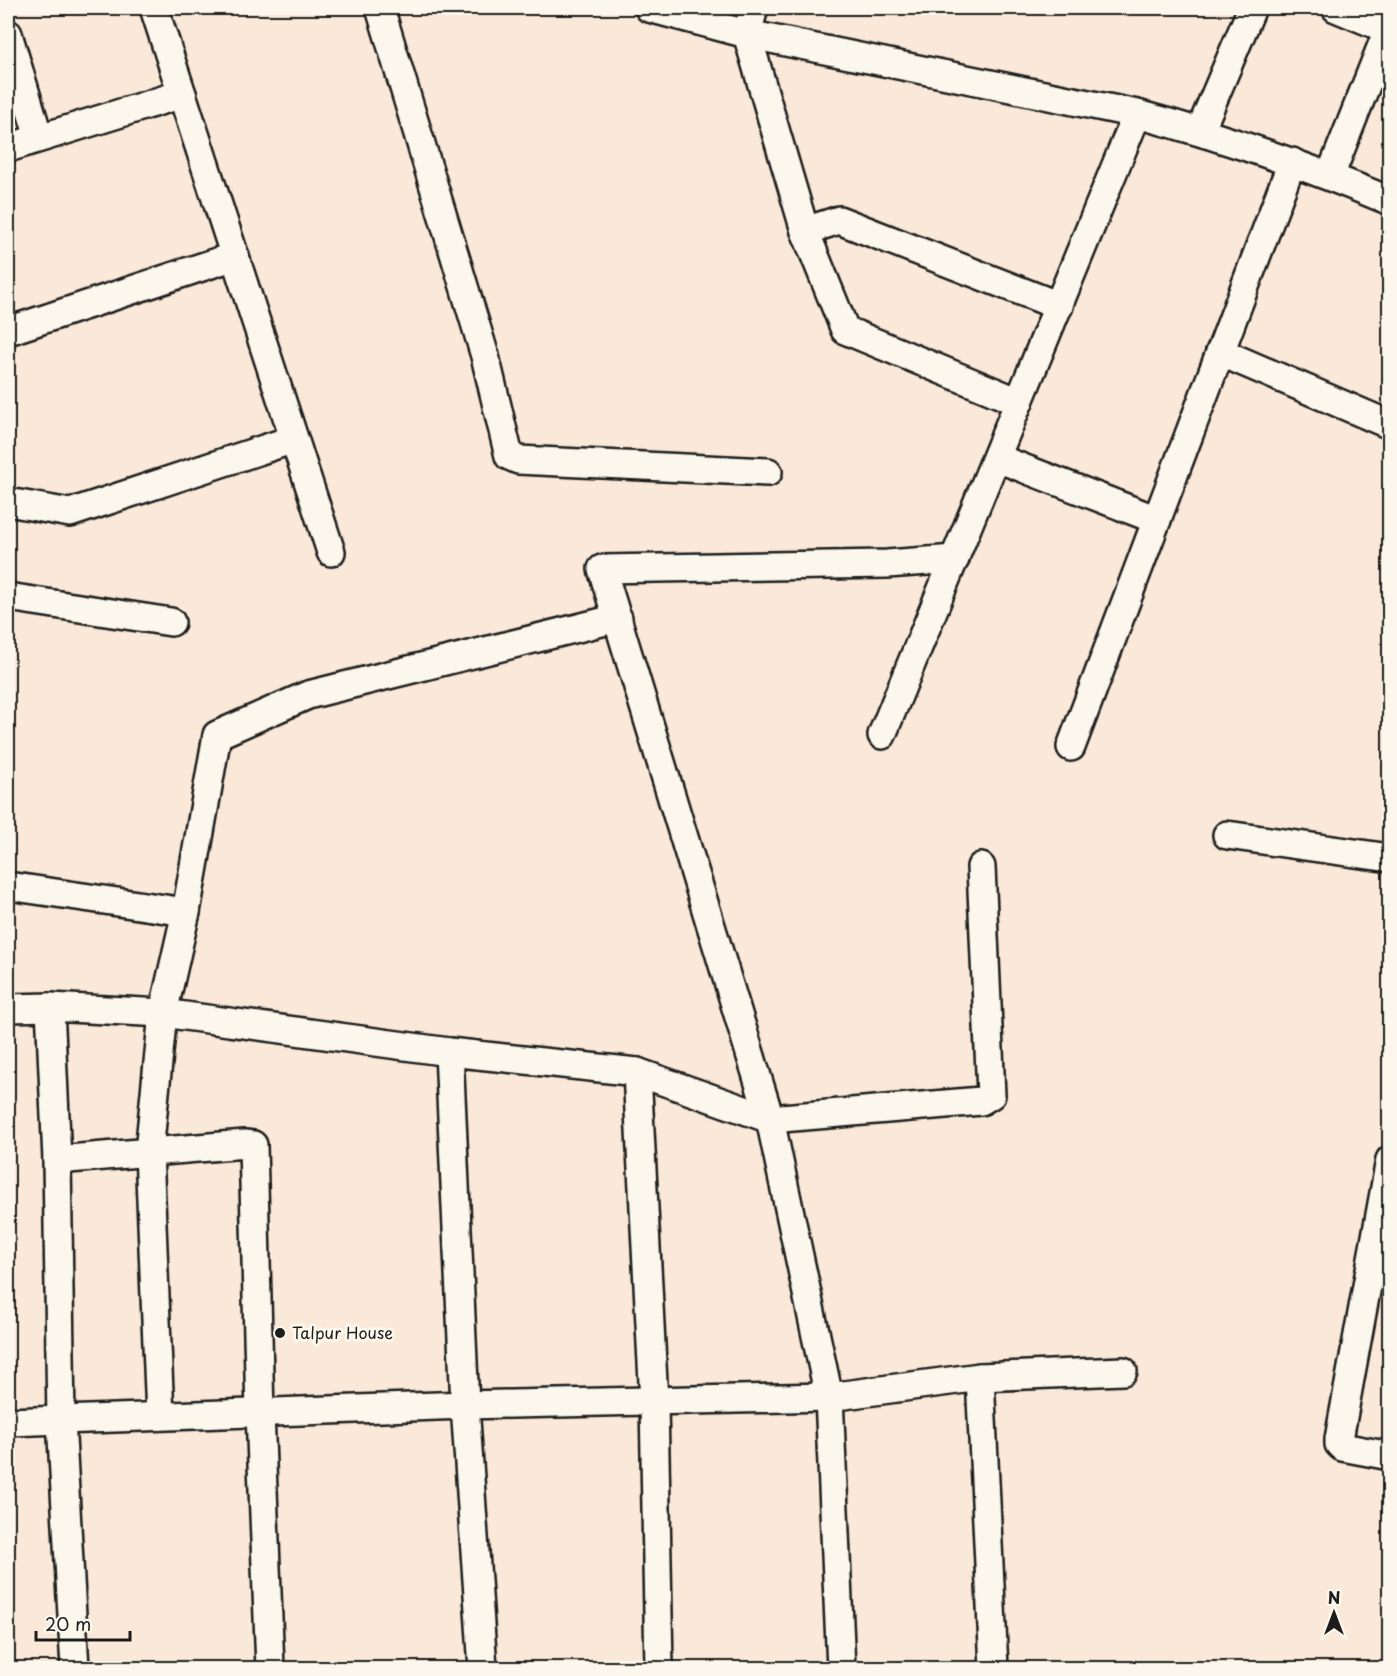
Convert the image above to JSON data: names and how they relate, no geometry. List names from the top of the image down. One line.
{"places":["Talpur House"],"scale_bar":"20 m","north":"top"}
